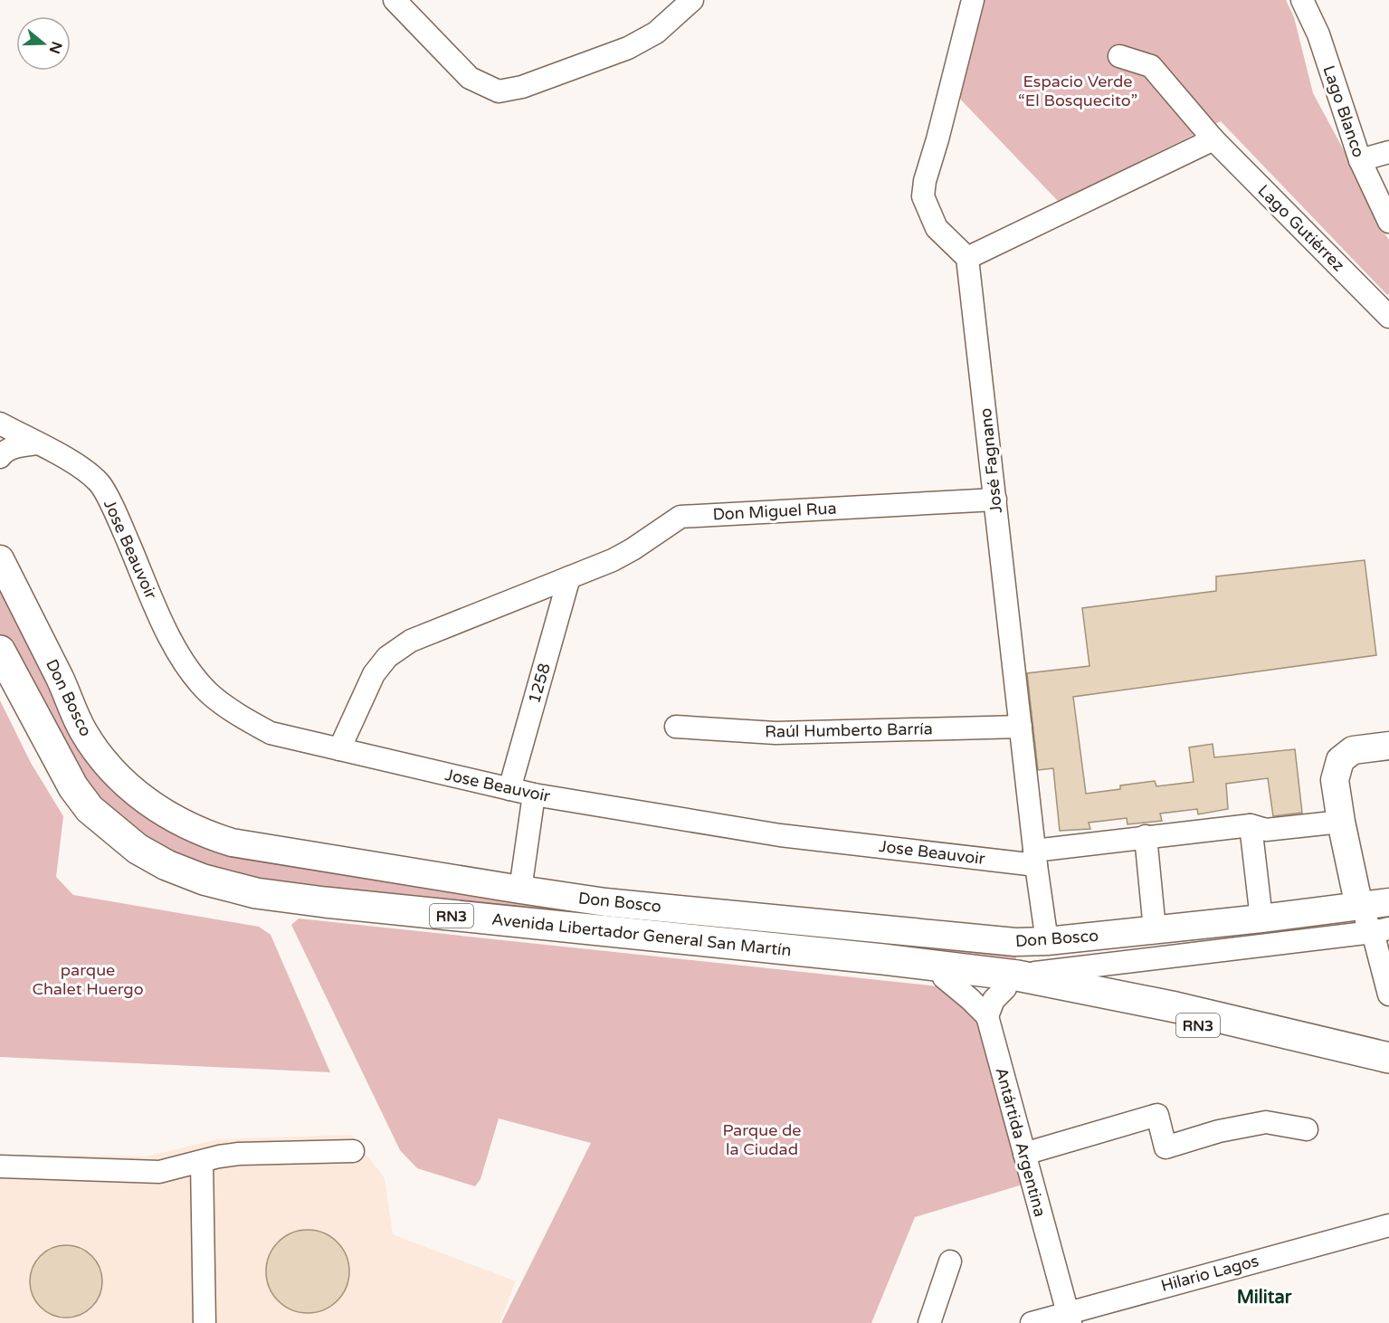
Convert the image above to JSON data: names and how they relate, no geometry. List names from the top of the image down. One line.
{"streets":{"highway":["RN3","Avenida Libertador General San Martín"],"main road":["Don Bosco"],"street":["Lago Blanco","Lago Gutiérrez","José Fagnano","Don Miguel Rua","Jose Beauvoir","1258","Raúl Humberto Barría","Antártida Argentina","Hilario Lagos"]},"crossings":[["José Fagnano","Don Miguel Rua"],["José Fagnano","Jose Beauvoir"],["José Fagnano","Don Bosco"],["José Fagnano","Raúl Humberto Barría"],["Don Miguel Rua","Jose Beauvoir"],["Don Miguel Rua","1258"],["Jose Beauvoir","1258"],["Don Bosco","Avenida Libertador General San Martín"],["Avenida Libertador General San Martín","Antártida Argentina"],["Antártida Argentina","Hilario Lagos"]],"districts":["Militar"],"parks":["Espacio Verde “El Bosquecito”","parque Chalet Huergo","Parque de la Ciudad"],"north":"right"}
